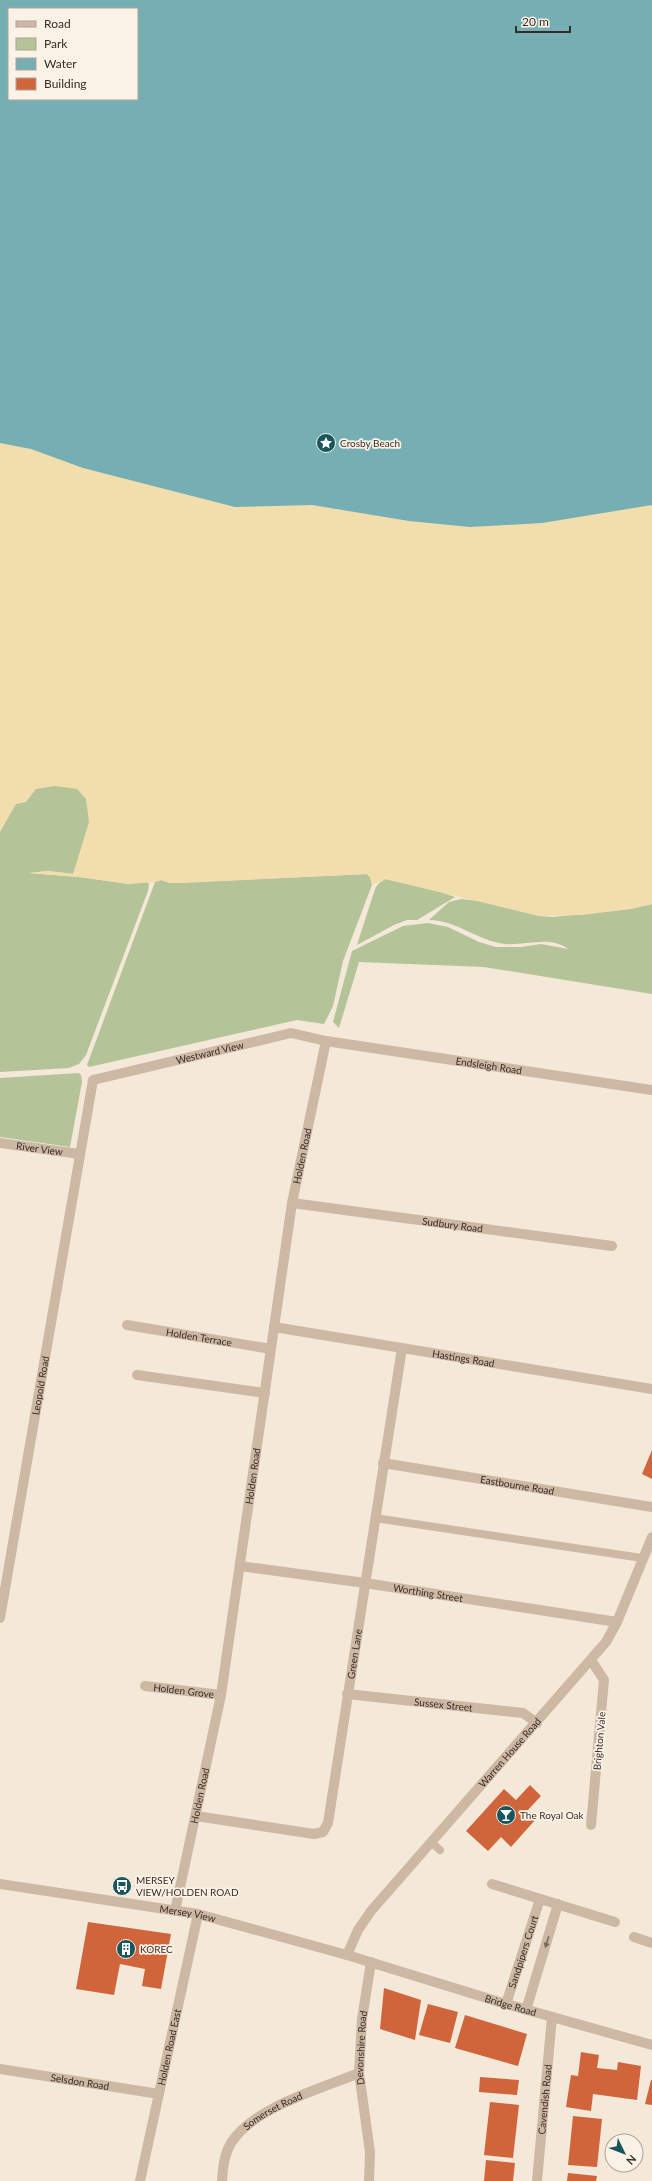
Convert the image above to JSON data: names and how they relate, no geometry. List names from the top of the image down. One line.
{"streets":{"street":["Westward View","Endsleigh Road","River View","Holden Road","Sudbury Road","Holden Terrace","Hastings Road","Leopold Road","Eastbourne Road","Worthing Street","Green Lane","Holden Grove","Sussex Street","Brighton Vale","Warren House Road","Mersey View","Sandpipers Court","Bridge Road","Holden Road East","Devonshire Road","Selsdon Road","Cavendish Road","Somerset Road"]},"crossings":[["Westward View","Endsleigh Road"],["Westward View","Holden Road"],["Westward View","Leopold Road"],["Endsleigh Road","Holden Road"],["River View","Leopold Road"],["Holden Road","Sudbury Road"],["Holden Road","Holden Terrace"],["Holden Road","Hastings Road"],["Holden Road","Worthing Street"],["Holden Road","Green Lane"],["Holden Road","Holden Grove"],["Holden Road","Mersey View"],["Hastings Road","Green Lane"],["Eastbourne Road","Green Lane"],["Worthing Street","Green Lane"],["Worthing Street","Warren House Road"],["Green Lane","Sussex Street"],["Sussex Street","Warren House Road"],["Brighton Vale","Warren House Road"],["Warren House Road","Mersey View"],["Mersey View","Bridge Road"],["Mersey View","Holden Road East"],["Mersey View","Devonshire Road"],["Sandpipers Court","Bridge Road"],["Bridge Road","Devonshire Road"],["Bridge Road","Cavendish Road"],["Holden Road East","Selsdon Road"],["Devonshire Road","Somerset Road"]],"places":{"place":["Crosby Beach"],"bar":["The Royal Oak"],"bus stop":["MERSEY VIEW/HOLDEN ROAD"],"building":["KOREC"]},"legend":["Road","Park","Water","Building"],"scale_bar":"20 m","north":"bottom right"}
